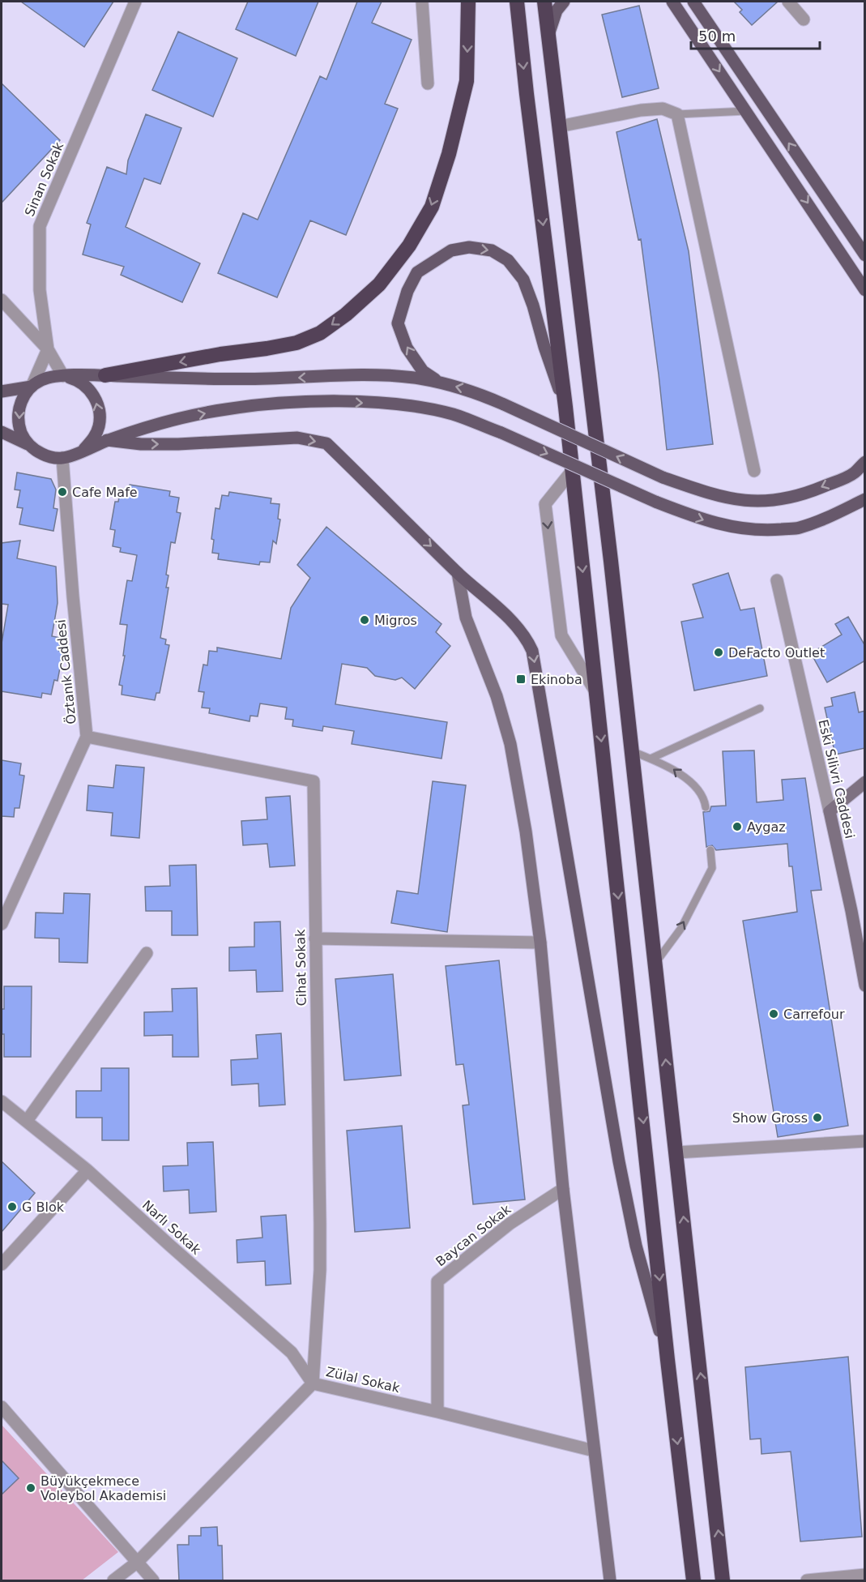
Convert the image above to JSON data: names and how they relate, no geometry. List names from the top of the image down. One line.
{"streets":{"main road":["Eski Silivri Caddesi"],"street":["Sinan Sokak","Öztanık Caddesi","Cihat Sokak","Narlı Sokak","Baycan Sokak","Zülal Sokak"]},"crossings":[["Sinan Sokak","Öztanık Caddesi"],["Öztanık Caddesi","Cihat Sokak"],["Cihat Sokak","Narlı Sokak"],["Cihat Sokak","Zülal Sokak"],["Narlı Sokak","Zülal Sokak"],["Baycan Sokak","Zülal Sokak"]],"places":{"other":["Cafe Mafe","Migros","DeFacto Outlet","Aygaz","Carrefour","Show Gross","G Blok","Büyükçekmece Voleybol Akademisi"],"transit":["Ekinoba"]},"scale_bar":"50 m"}
